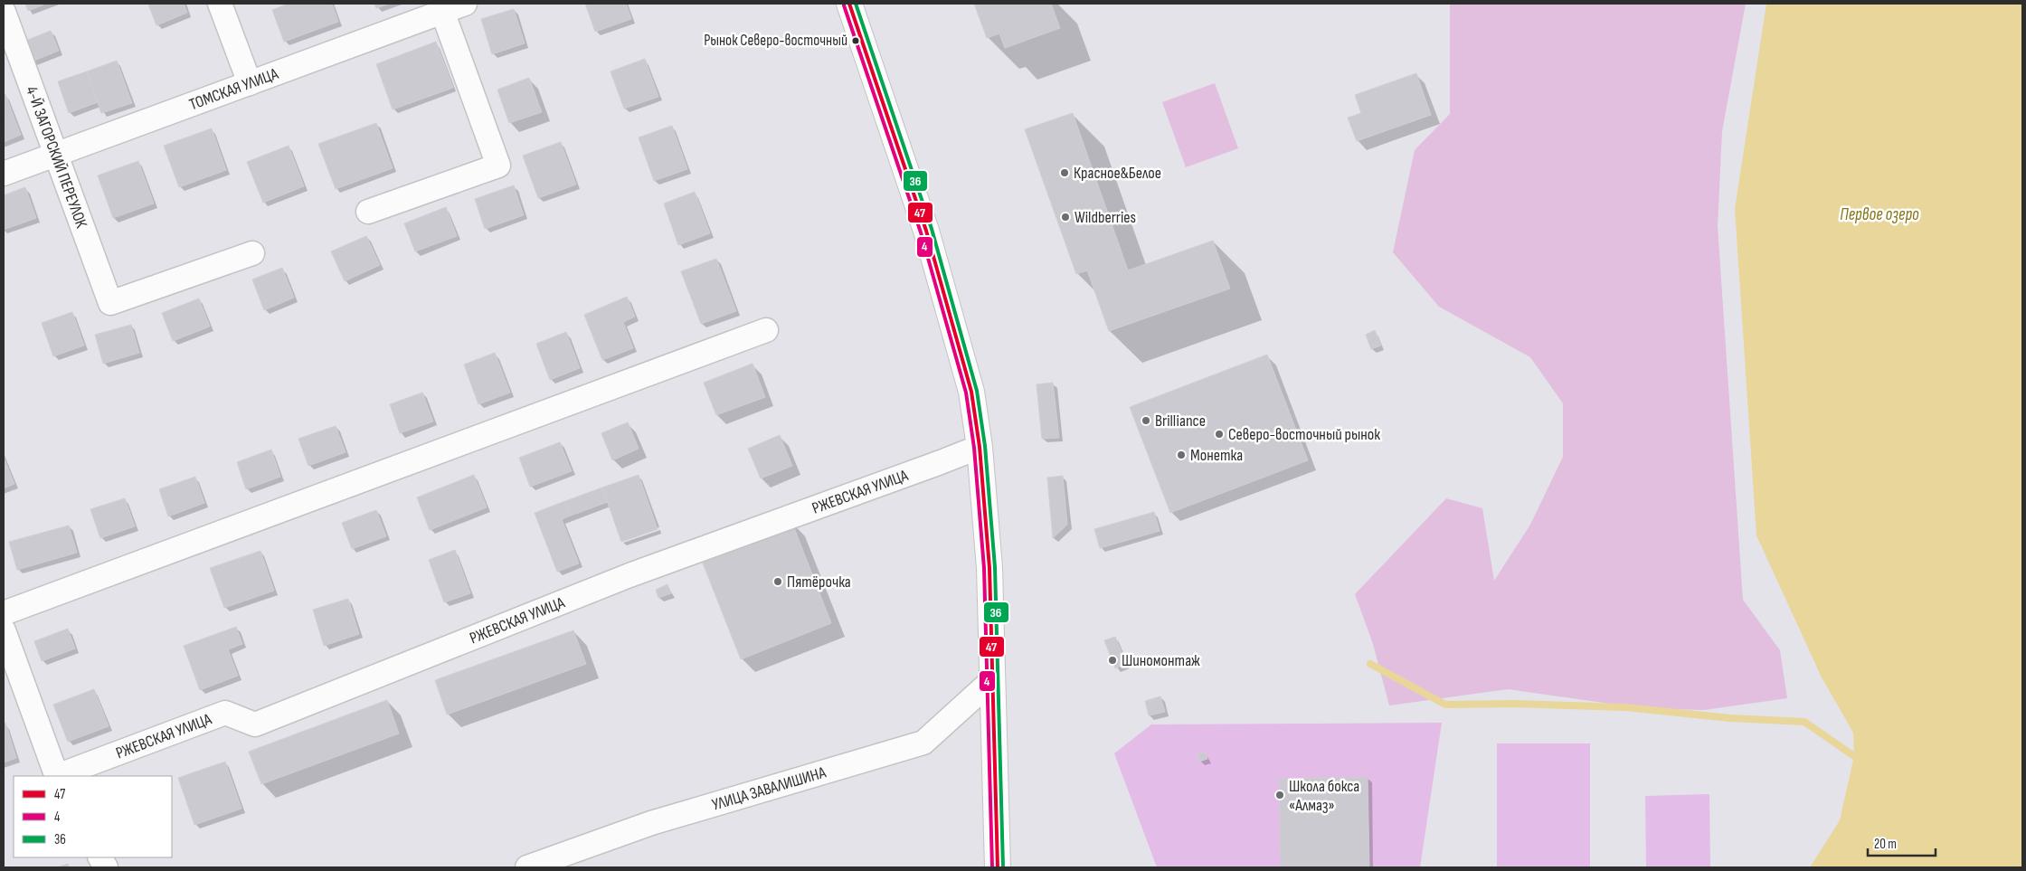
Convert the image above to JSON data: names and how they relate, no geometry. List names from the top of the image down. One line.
{"streets":{"street":["ТОМСКАЯ УЛИЦА","4-Й ЗАГОРСКИЙ ПЕРЕУЛОК","РЖЕВСКАЯ УЛИЦА","УЛИЦА ЗАВАЛИШИНА"]},"crossings":[["ТОМСКАЯ УЛИЦА","4-Й ЗАГОРСКИЙ ПЕРЕУЛОК"]],"water":["Первое озеро"],"places":["Рынок Северо-восточный","Красное&Белое","Wildberries","Brilliance","Северо-восточный рынок","Монетка","Пятёрочка","Шиномонтаж","Школа бокса «Алмаз»"],"lines":["transit line 47","transit line 36","transit line 4"],"legend":["47","4","36"],"scale_bar":"20 m"}
